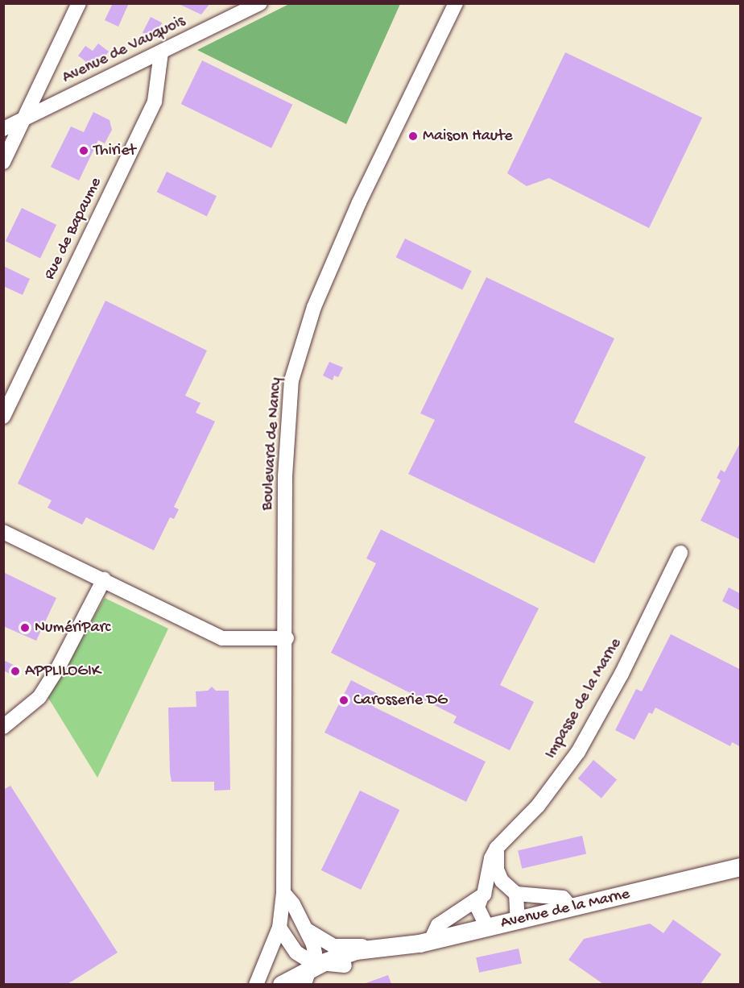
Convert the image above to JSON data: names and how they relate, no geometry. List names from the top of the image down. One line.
{"streets":{"main road":["Avenue de la Marne"],"street":["Avenue de Vauquois","Rue de Bapaume","Boulevard de Nancy","Impasse de la Marne"]},"crossings":[["Avenue de Vauquois","Rue de Bapaume"],["Impasse de la Marne","Avenue de la Marne"]],"places":["Maison Haute","Thiriet","NumériParc","APPLILOGIK","Carosserie DG"]}
